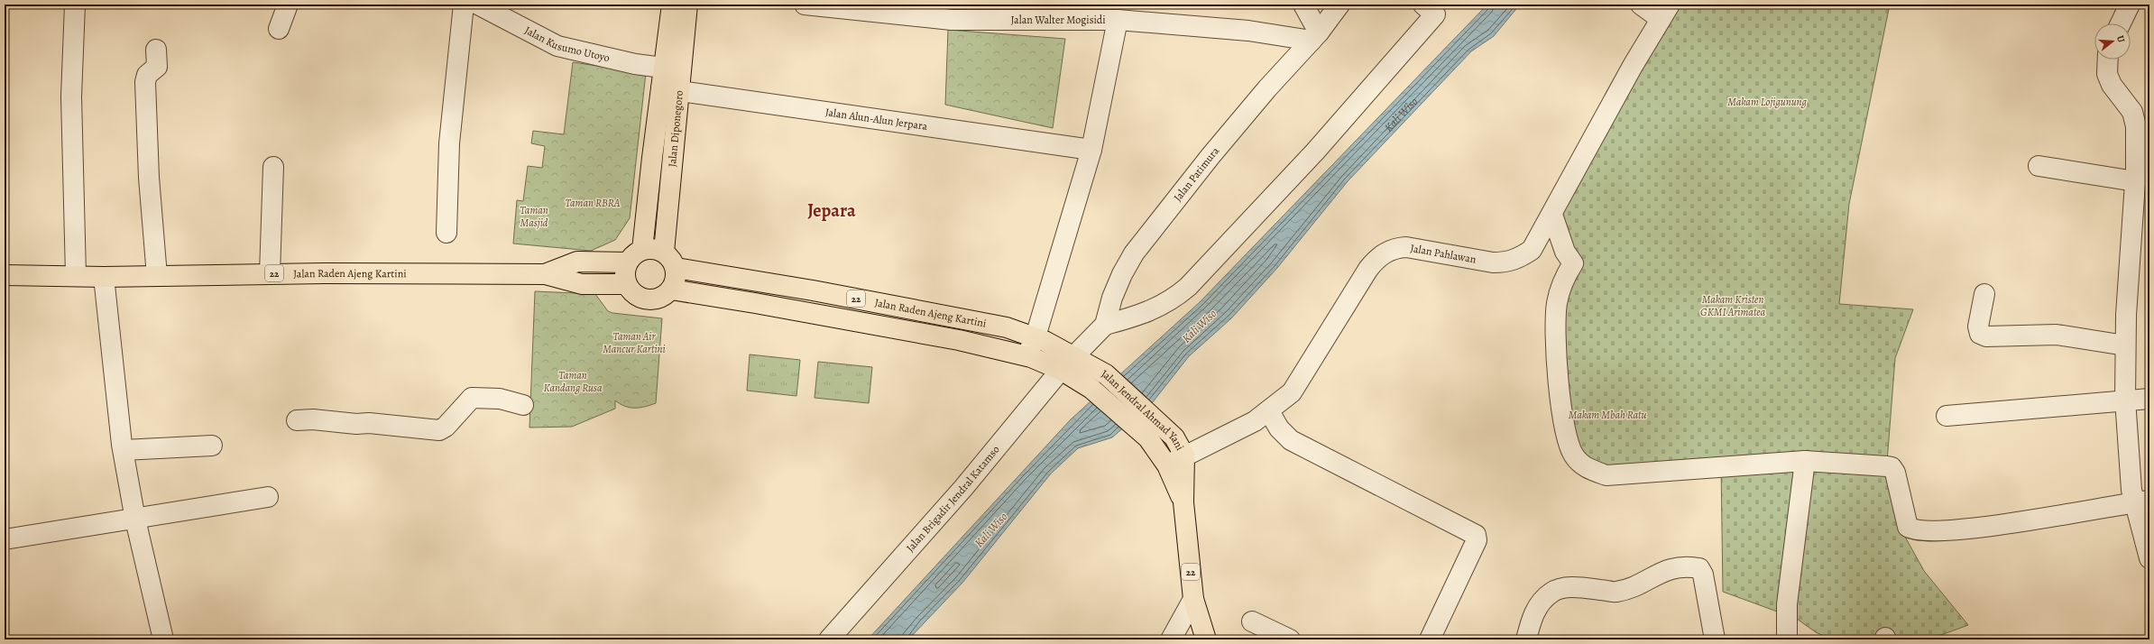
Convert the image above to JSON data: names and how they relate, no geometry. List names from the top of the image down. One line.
{"streets":{"main road":["Jalan Diponegoro","22","Jalan Raden Ajeng Kartini","Jalan Jendral Ahmad Yani"],"street":["Jalan Walter Mogisidi","Jalan Kusumo Utoyo","Jalan Alun-Alun Jerpara","Jalan Patimura","Jalan Pahlawan","Jalan Brigadir Jendral Katamso"]},"crossings":[["Jalan Walter Mogisidi","Jalan Patimura"],["Jalan Kusumo Utoyo","Jalan Diponegoro"],["Jalan Alun-Alun Jerpara","Jalan Diponegoro"],["Jalan Diponegoro","22"],["Jalan Diponegoro","Jalan Raden Ajeng Kartini"],["Jalan Patimura","Jalan Raden Ajeng Kartini"],["Jalan Patimura","Jalan Jendral Ahmad Yani"],["Jalan Patimura","Jalan Brigadir Jendral Katamso"],["Jalan Pahlawan","Jalan Jendral Ahmad Yani"],["22","Jalan Raden Ajeng Kartini"],["Jalan Raden Ajeng Kartini","Jalan Jendral Ahmad Yani"],["Jalan Raden Ajeng Kartini","Jalan Brigadir Jendral Katamso"],["Jalan Jendral Ahmad Yani","Jalan Brigadir Jendral Katamso"]],"districts":["Jepara"],"water":["Kali Wiso"],"parks":["Makam Lojigunung","Taman RBRA","Taman Masjid","Makam Kristen GKMI Arimatea","Taman Air Mancur Kartini","Taman Kandang Rusa","Makam Mbah Ratu"],"north":"right"}
